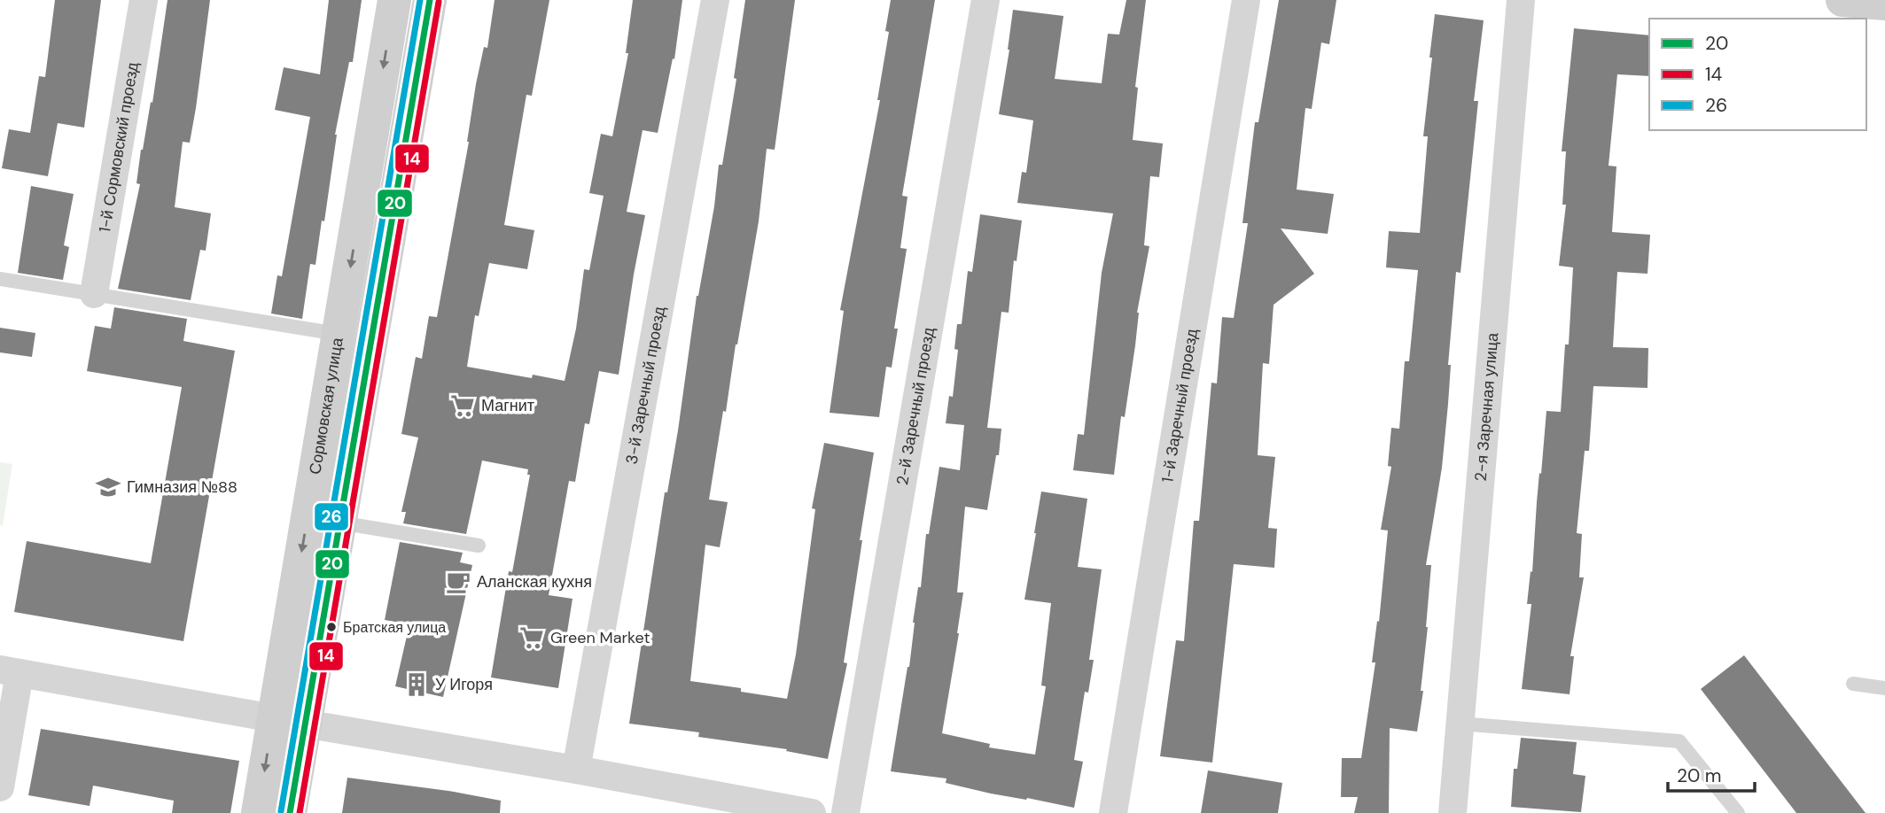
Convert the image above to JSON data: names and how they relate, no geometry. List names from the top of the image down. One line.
{"streets":{"main road":["Сормовская улица"],"street":["1-й Сормовский проезд","3-й Заречный проезд","2-й Заречный проезд","1-й Заречный проезд","2-я Заречная улица"]},"places":{"supermarket":["Магнит","Green Market"],"school or university":["Гимназия №88"],"cafe":["Аланская кухня"],"other":["Братская улица"],"building":["У Игоря"]},"lines":["transit line 20","transit line 26","transit line 14"],"legend":["20","14","26"],"scale_bar":"20 m"}
